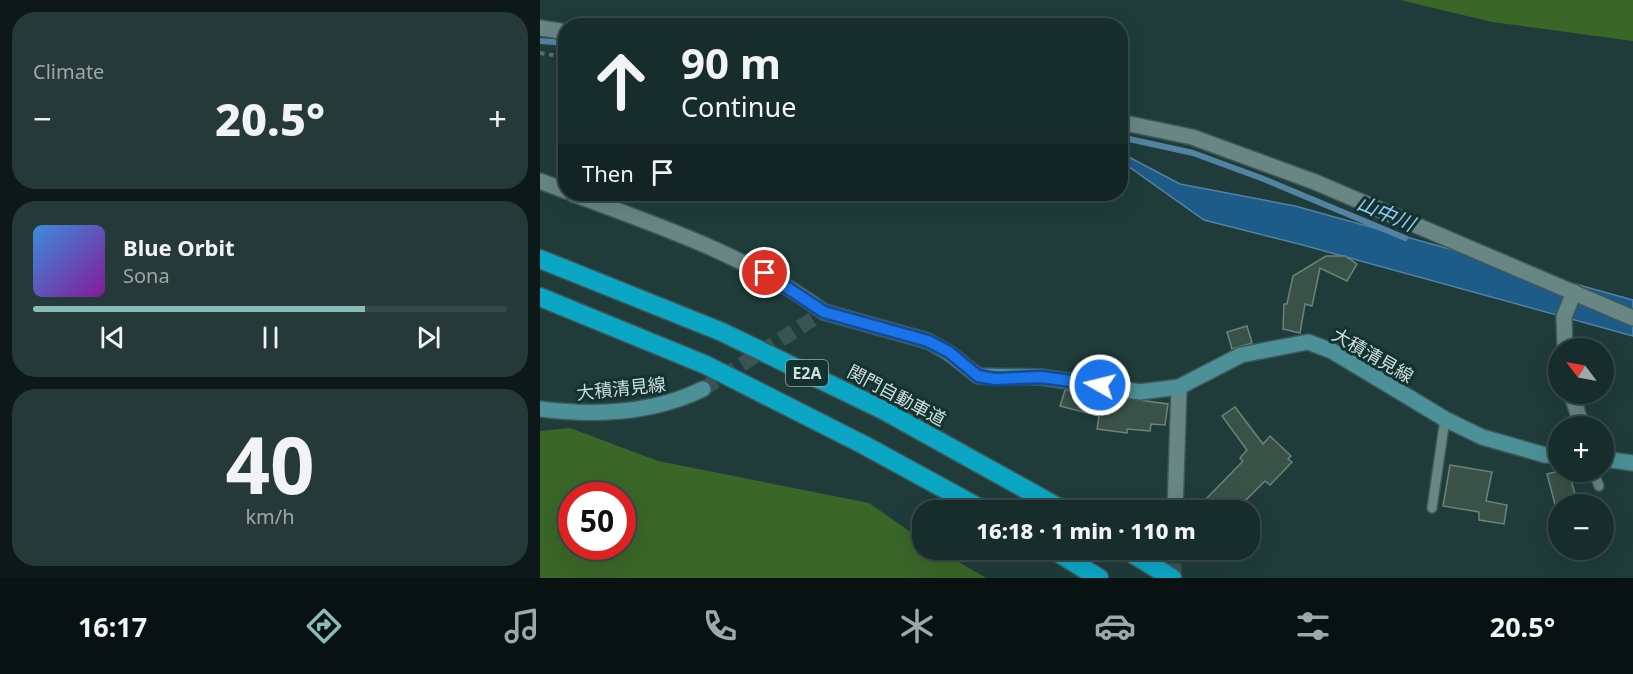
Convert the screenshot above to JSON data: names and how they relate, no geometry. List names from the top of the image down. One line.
{"streets":{"highway":["E2A","関門自動車道"],"main road":["大積清見線"]},"water":["山中川"],"north":"top left","page":{"tile":["Climate",["40","km/h"]],"turn":["90 m","Continue"],"heat":["−","20.5°","+"],"then":"Then","song":["Blue Orbit","Sona"],"map_buttons":["+","−"],"limit":"50","trip":"16:18 · 1 min · 110 m","tabs":["16:17","20.5°"]}}
